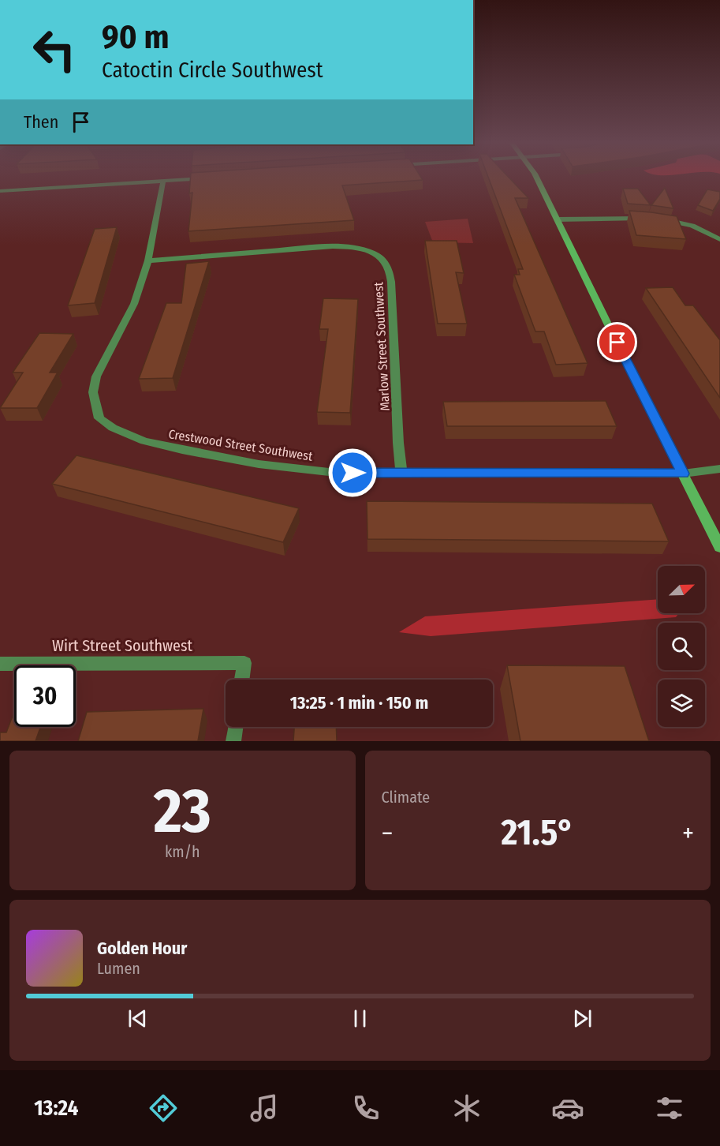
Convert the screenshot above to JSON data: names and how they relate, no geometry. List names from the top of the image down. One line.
{"streets":{"street":["Marlow Street Southwest","Crestwood Street Southwest","Wirt Street Southwest"]},"crossings":[["Marlow Street Southwest","Crestwood Street Southwest"]],"north":"top right","page":{"turn":["90 m","Catoctin Circle Southwest"],"then":"Then","limit":"30","trip":"13:25 · 1 min · 150 m","tile":[["23","km/h"],"Climate"],"heat":["−","21.5°","+"],"song":["Golden Hour","Lumen"],"tabs":"13:24"}}
